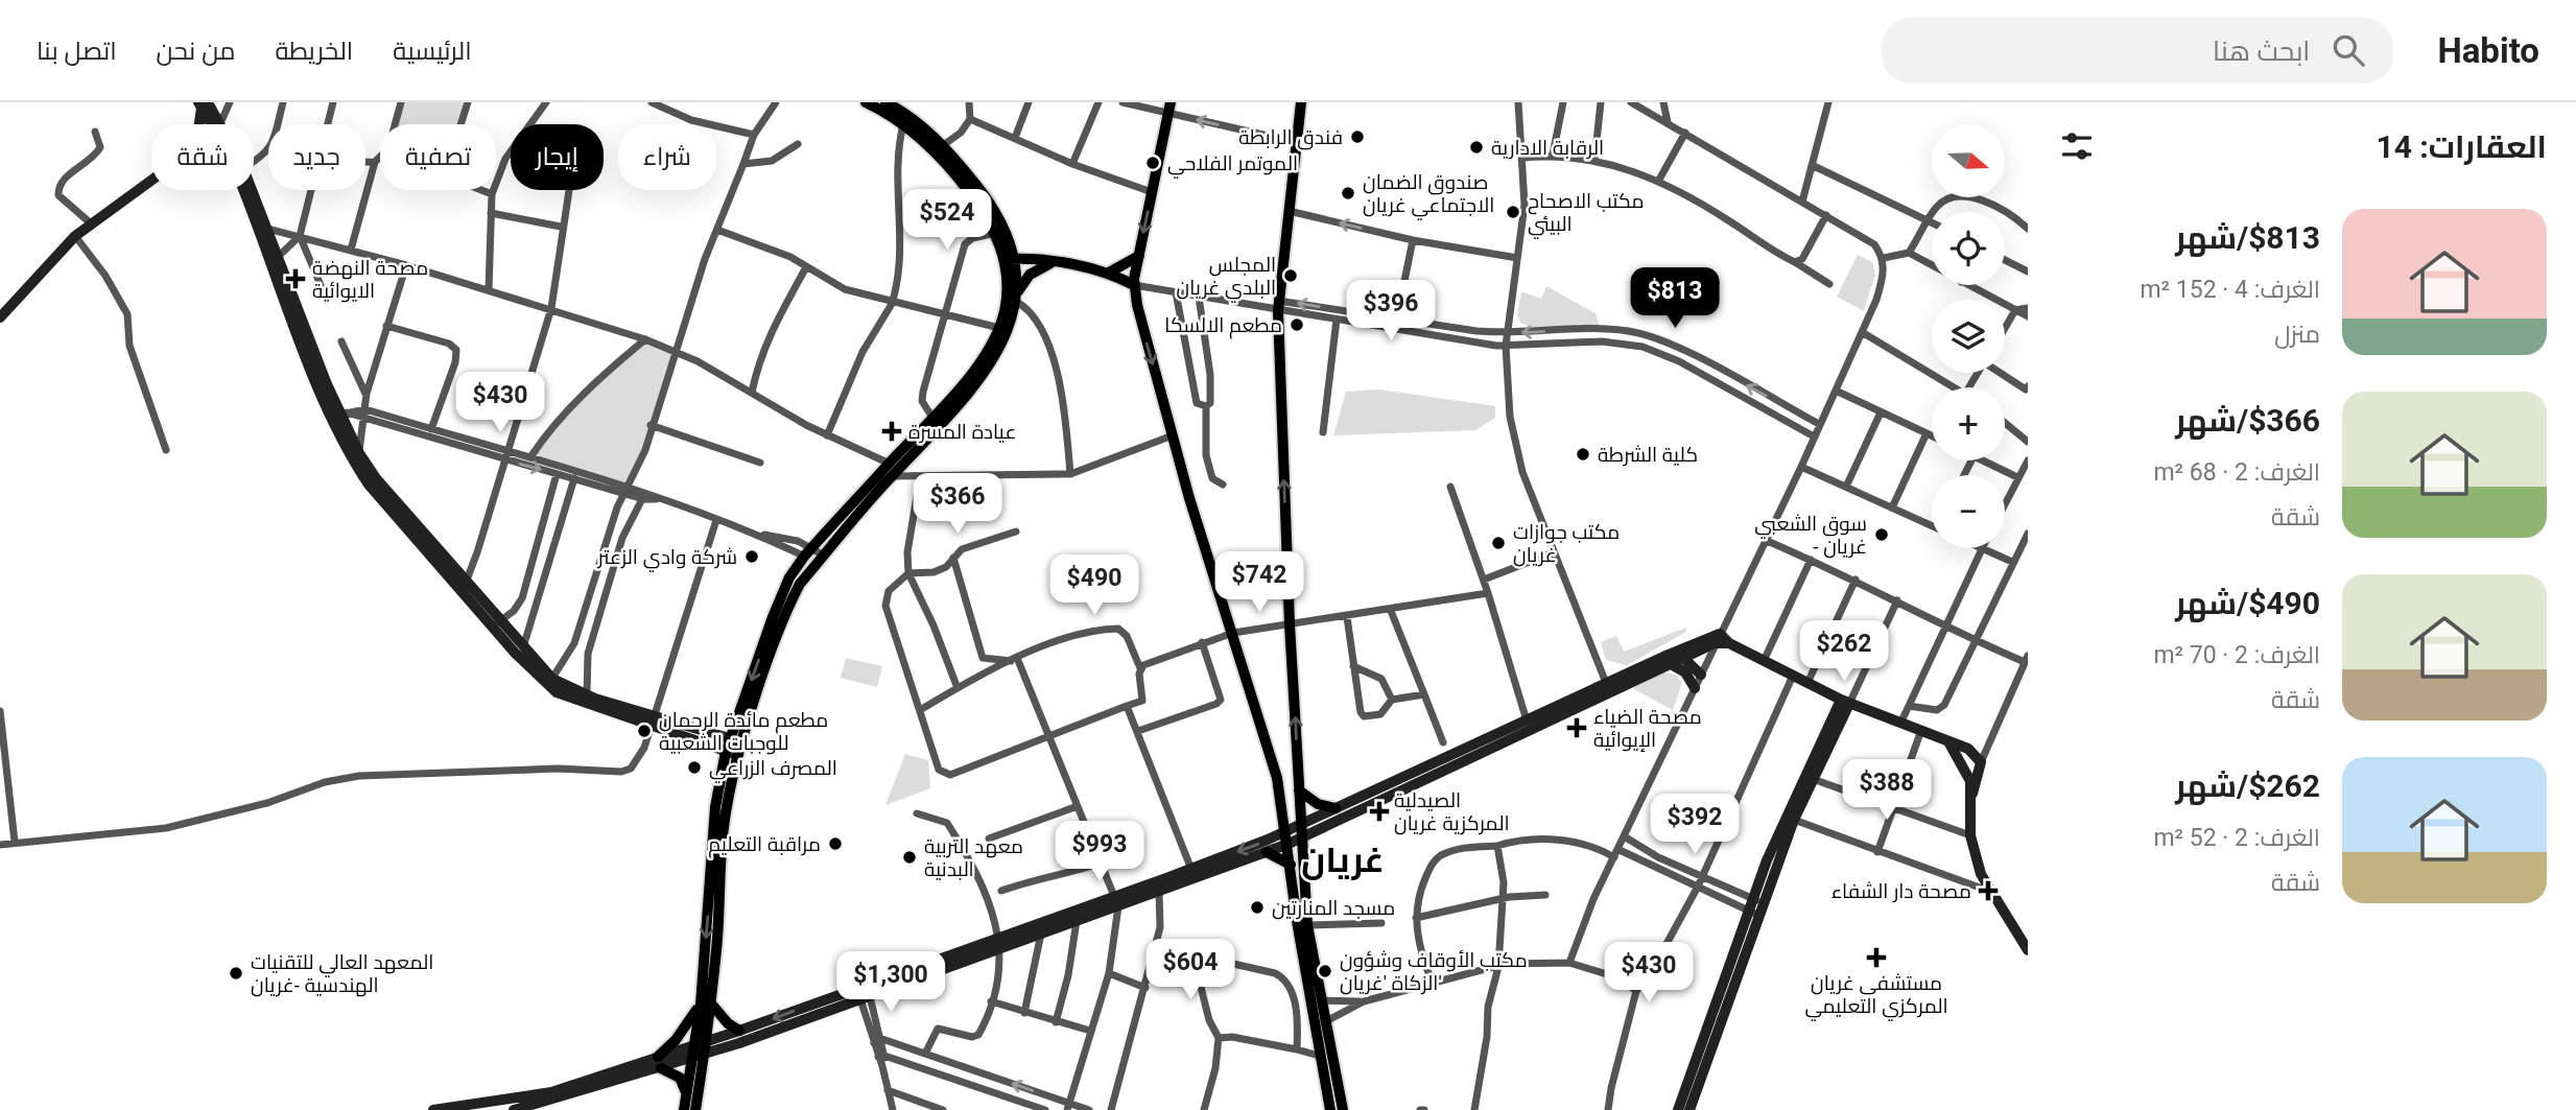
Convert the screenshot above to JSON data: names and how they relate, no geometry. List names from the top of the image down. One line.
{"districts":["غريان"],"places":{"other":["فندق الرابطة","الرقابة الادارية","الموتمر الفلاحي","صندوق الضمان الاجتماعي غريان","مكتب الاصحاح البيئي","المجلس البلدي غريان","مطعم الالسكا","كلية الشرطة","سوق الشعبي - غريان","مكتب جوازات غريان","شركة وادي الزعتر","مطعم مائدة الرحمان للوجبات الشعبية","المصرف الزراعي","مراقبة التعليم","معهد التربية البدنية","مسجد المنارتين","مكتب الأوقاف وشؤون الزكاة 'غريان'","المعهد العالي للتقنيات الهندسية -غريان"],"health":["مصحة النهضة الايوائية","عيادة المسرة","مصحة الضياء الإيوائية","الصيدلية المركزية غريان","مصحة دار الشفاء","مستشفى غريان المركزي التعليمي"]},"north":"right","page":{"header":"Habito","search":"ابحث هنا","nav":["الرئيسية","الخريطة","من نحن","اتصل بنا"],"heading":"العقارات: 14","map_buttons":["+","−"],"chip":["شراء","إيجار","تصفية","جديد","شقة"],"price":["$524","$813","$396","$430","$366","$742","$490","$262","$388","$392","$993","$604","$430","$1,300"],"list":[{"name":"$813/شهر","note":"الغرف: 4 · 152 m² · منزل"},{"name":"$366/شهر","note":"الغرف: 2 · 68 m² · شقة"},{"name":"$490/شهر","note":"الغرف: 2 · 70 m² · شقة"},{"name":"$262/شهر","note":"الغرف: 2 · 52 m² · شقة"}]}}
